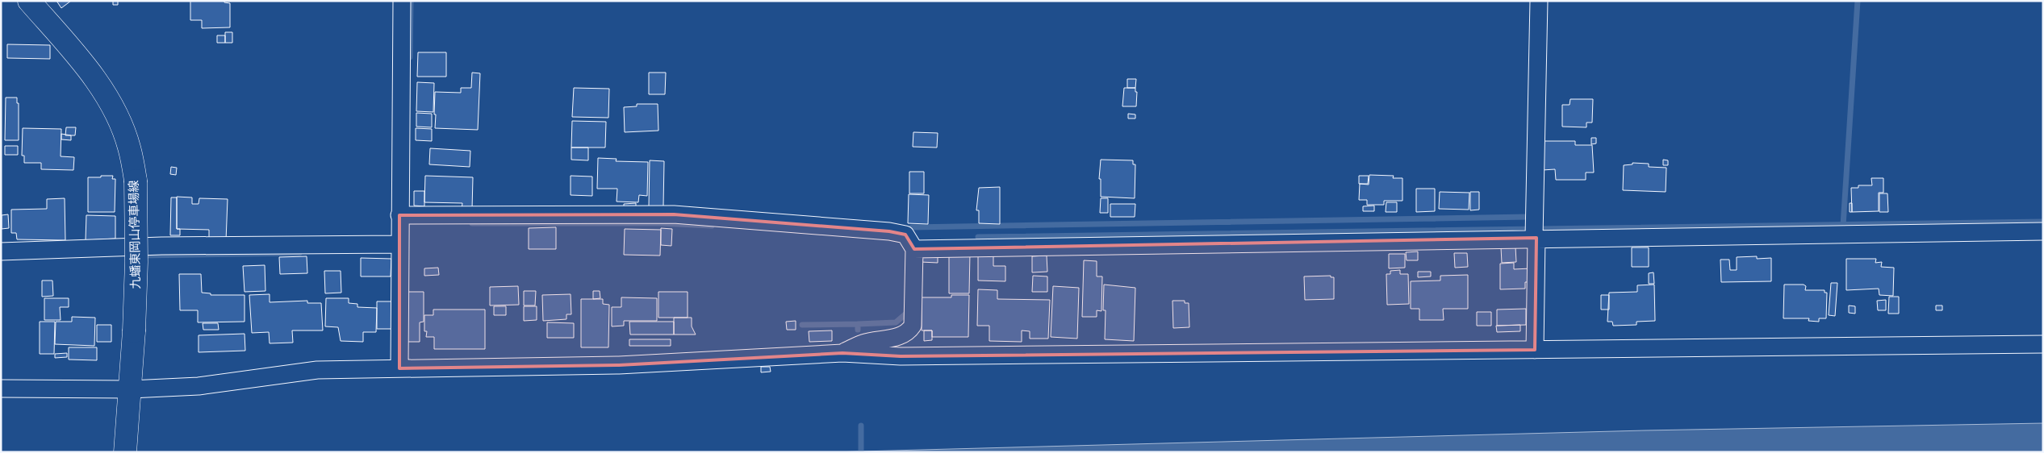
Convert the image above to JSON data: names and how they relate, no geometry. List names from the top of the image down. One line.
{"streets":{"main road":["九蟠東岡山停車場線"]}}
